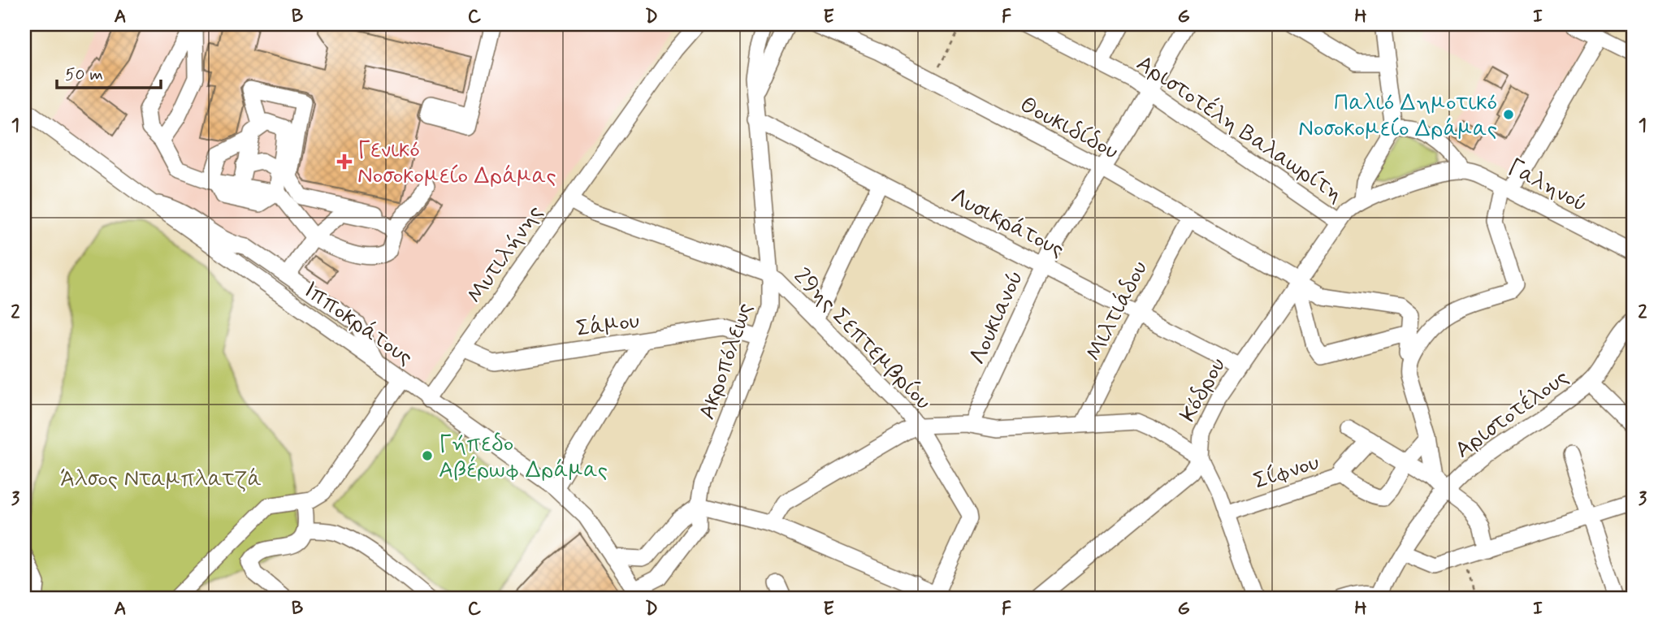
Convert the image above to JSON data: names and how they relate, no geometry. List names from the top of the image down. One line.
{"streets":{"street":["Θουκιδίδου","Αριστοτέλη Βαλαωρίτη","Γαληνού","Λυσικράτους","Μυτιλήνης","Μιλτιάδου","Λουκιανού","Ιπποκράτους","Σάμου","29ης Σεπτεμβρίου","Ακροπόλεως","Κόδρου","Αριστοτέλους","Σίφνου"]},"crossings":[["Θουκιδίδου","Μιλτιάδου"],["Θουκιδίδου","Λουκιανού"],["Θουκιδίδου","Κόδρου"],["Αριστοτέλη Βαλαωρίτη","Λουκιανού"],["Αριστοτέλη Βαλαωρίτη","Κόδρου"],["Γαληνού","Κόδρου"],["Λυσικράτους","Μιλτιάδου"],["Λυσικράτους","Λουκιανού"],["Λυσικράτους","Ακροπόλεως"],["Λυσικράτους","Κόδρου"],["Μυτιλήνης","Ιπποκράτους"],["Μυτιλήνης","Σάμου"],["Μυτιλήνης","29ης Σεπτεμβρίου"],["Ιπποκράτους","Ακροπόλεως"],["Σάμου","Ακροπόλεως"],["29ης Σεπτεμβρίου","Ακροπόλεως"]],"parks":["Άλσος Νταμπλατζά"],"places":{"other":["Παλιό Δημοτικό Νοσοκομείο Δράμας","Γήπεδο Αβέρωφ Δράμας"],"health":["Γενικό Νοσοκομείο Δράμας"]},"scale_bar":"50 m","grid":{"columns":["A","B","C","D","E","F","G","H","I"],"rows":["1","2","3"]}}
